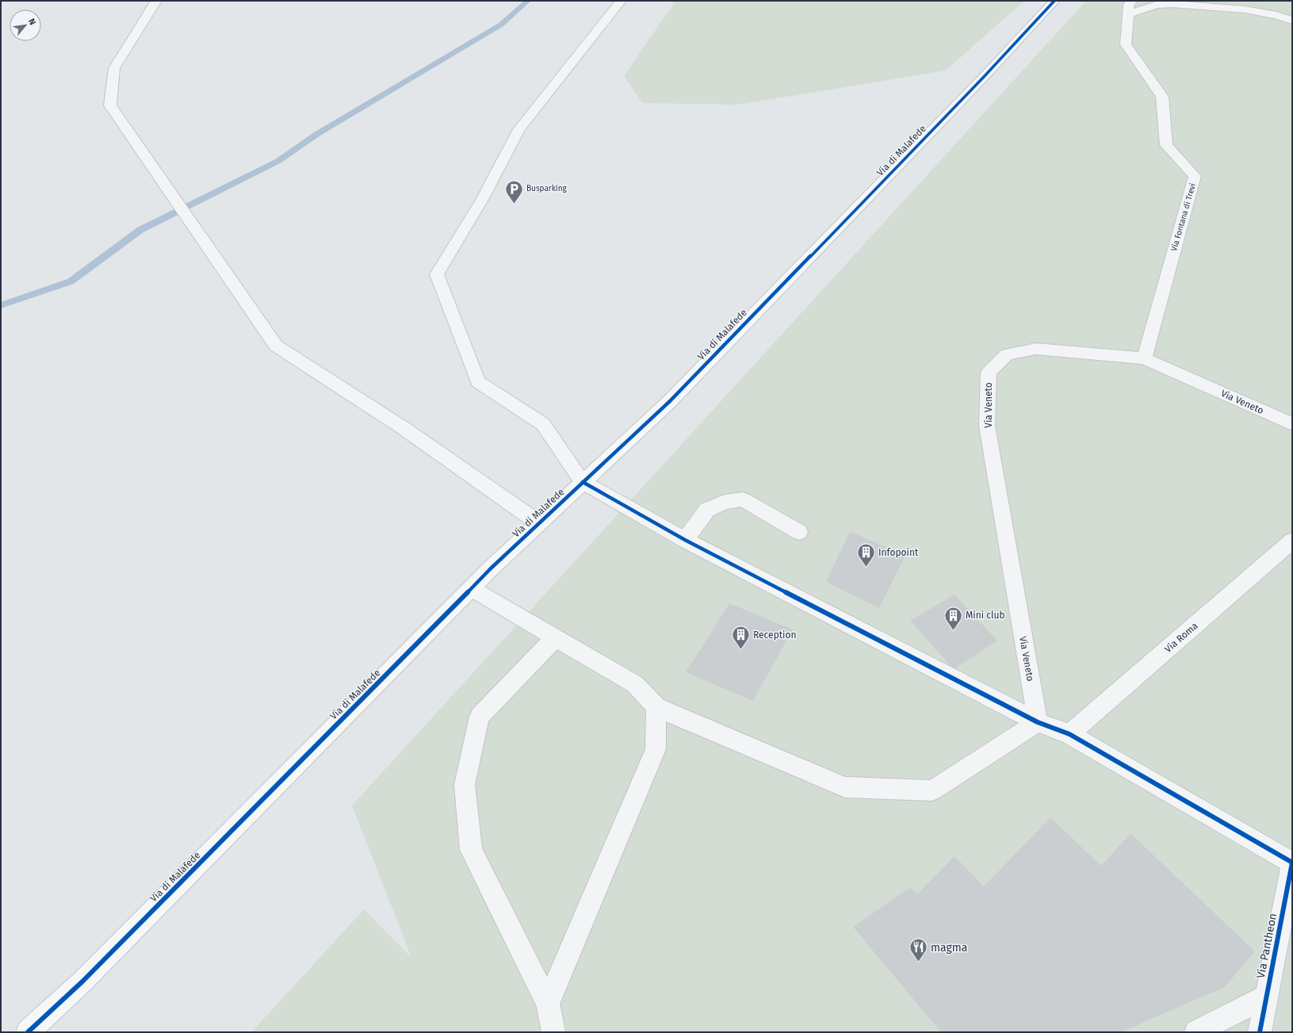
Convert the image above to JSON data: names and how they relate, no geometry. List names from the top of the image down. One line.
{"streets":{"street":["Via di Malafede","Via Fontana di Trevi","Via Veneto","Via Roma","Via Pantheon"]},"crossings":[["Via Fontana di Trevi","Via Veneto"]],"places":{"parking":["Busparking"],"building":["Infopoint","Mini club","Reception"],"restaurant":["magma"]},"north":"top right"}
